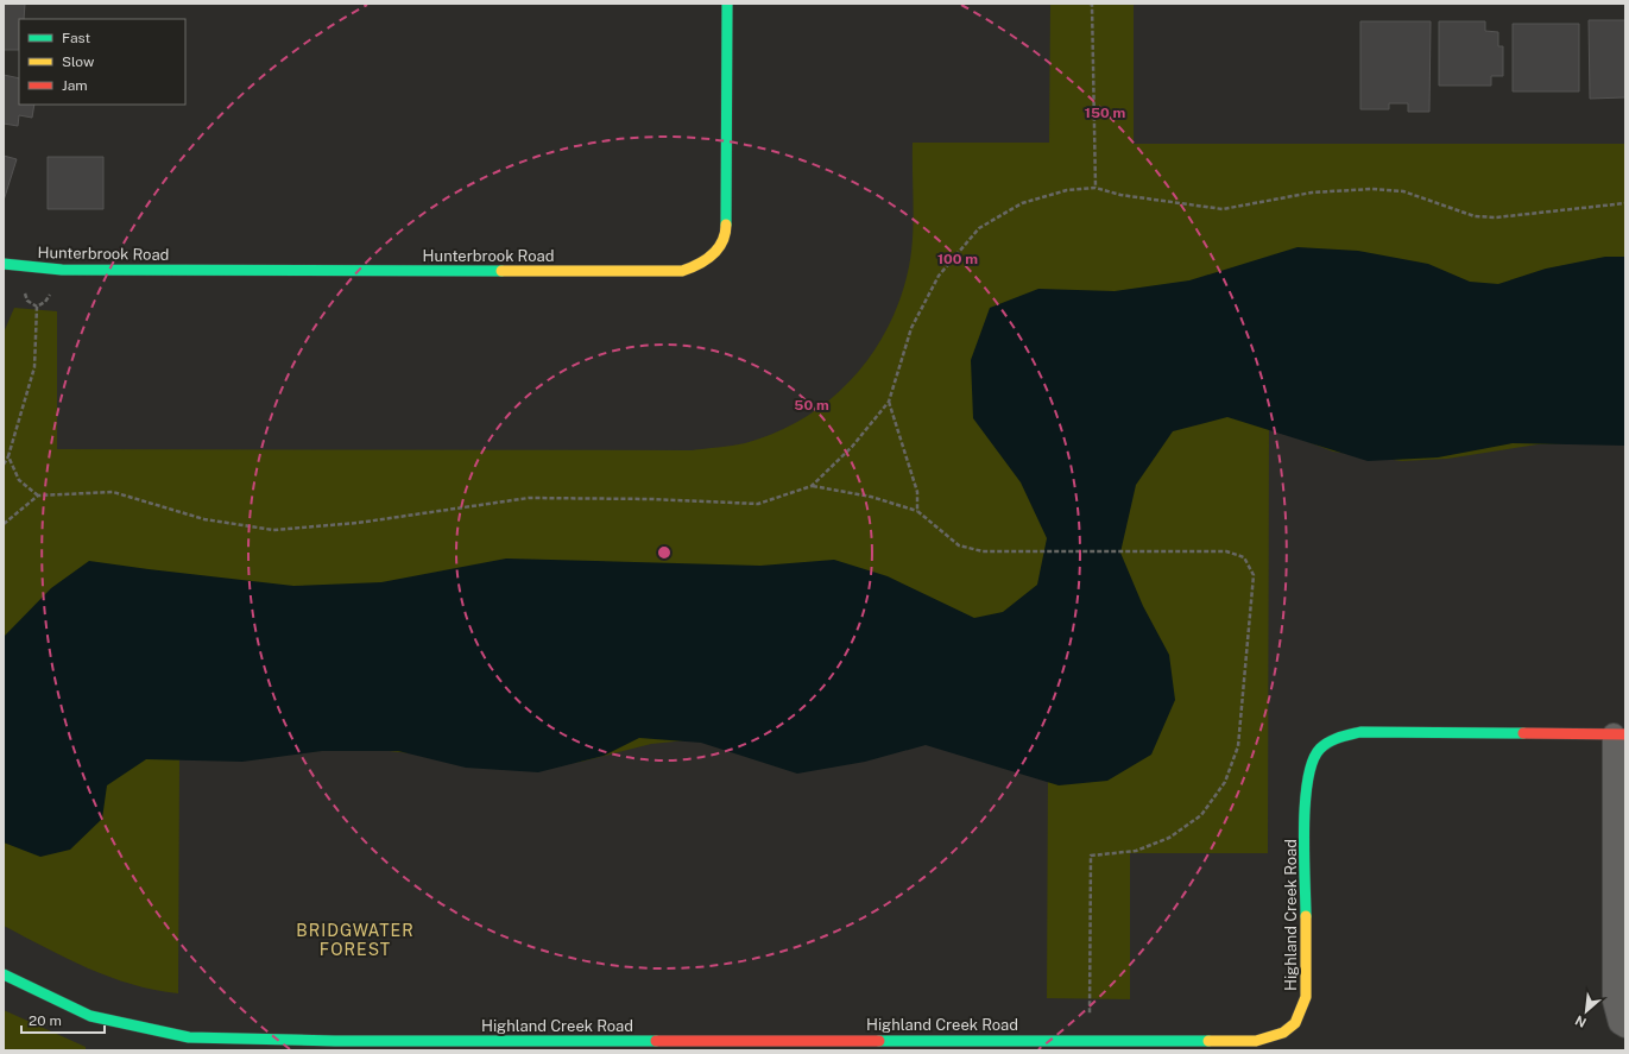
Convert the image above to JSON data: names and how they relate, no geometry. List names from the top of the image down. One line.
{"streets":{"street":["Hunterbrook Road","Highland Creek Road"]},"districts":["BRIDGWATER FOREST"],"legend":["Fast","Slow","Jam"],"scale_bar":"20 m","north":"bottom left","rings":["150 m","100 m","50 m"]}
